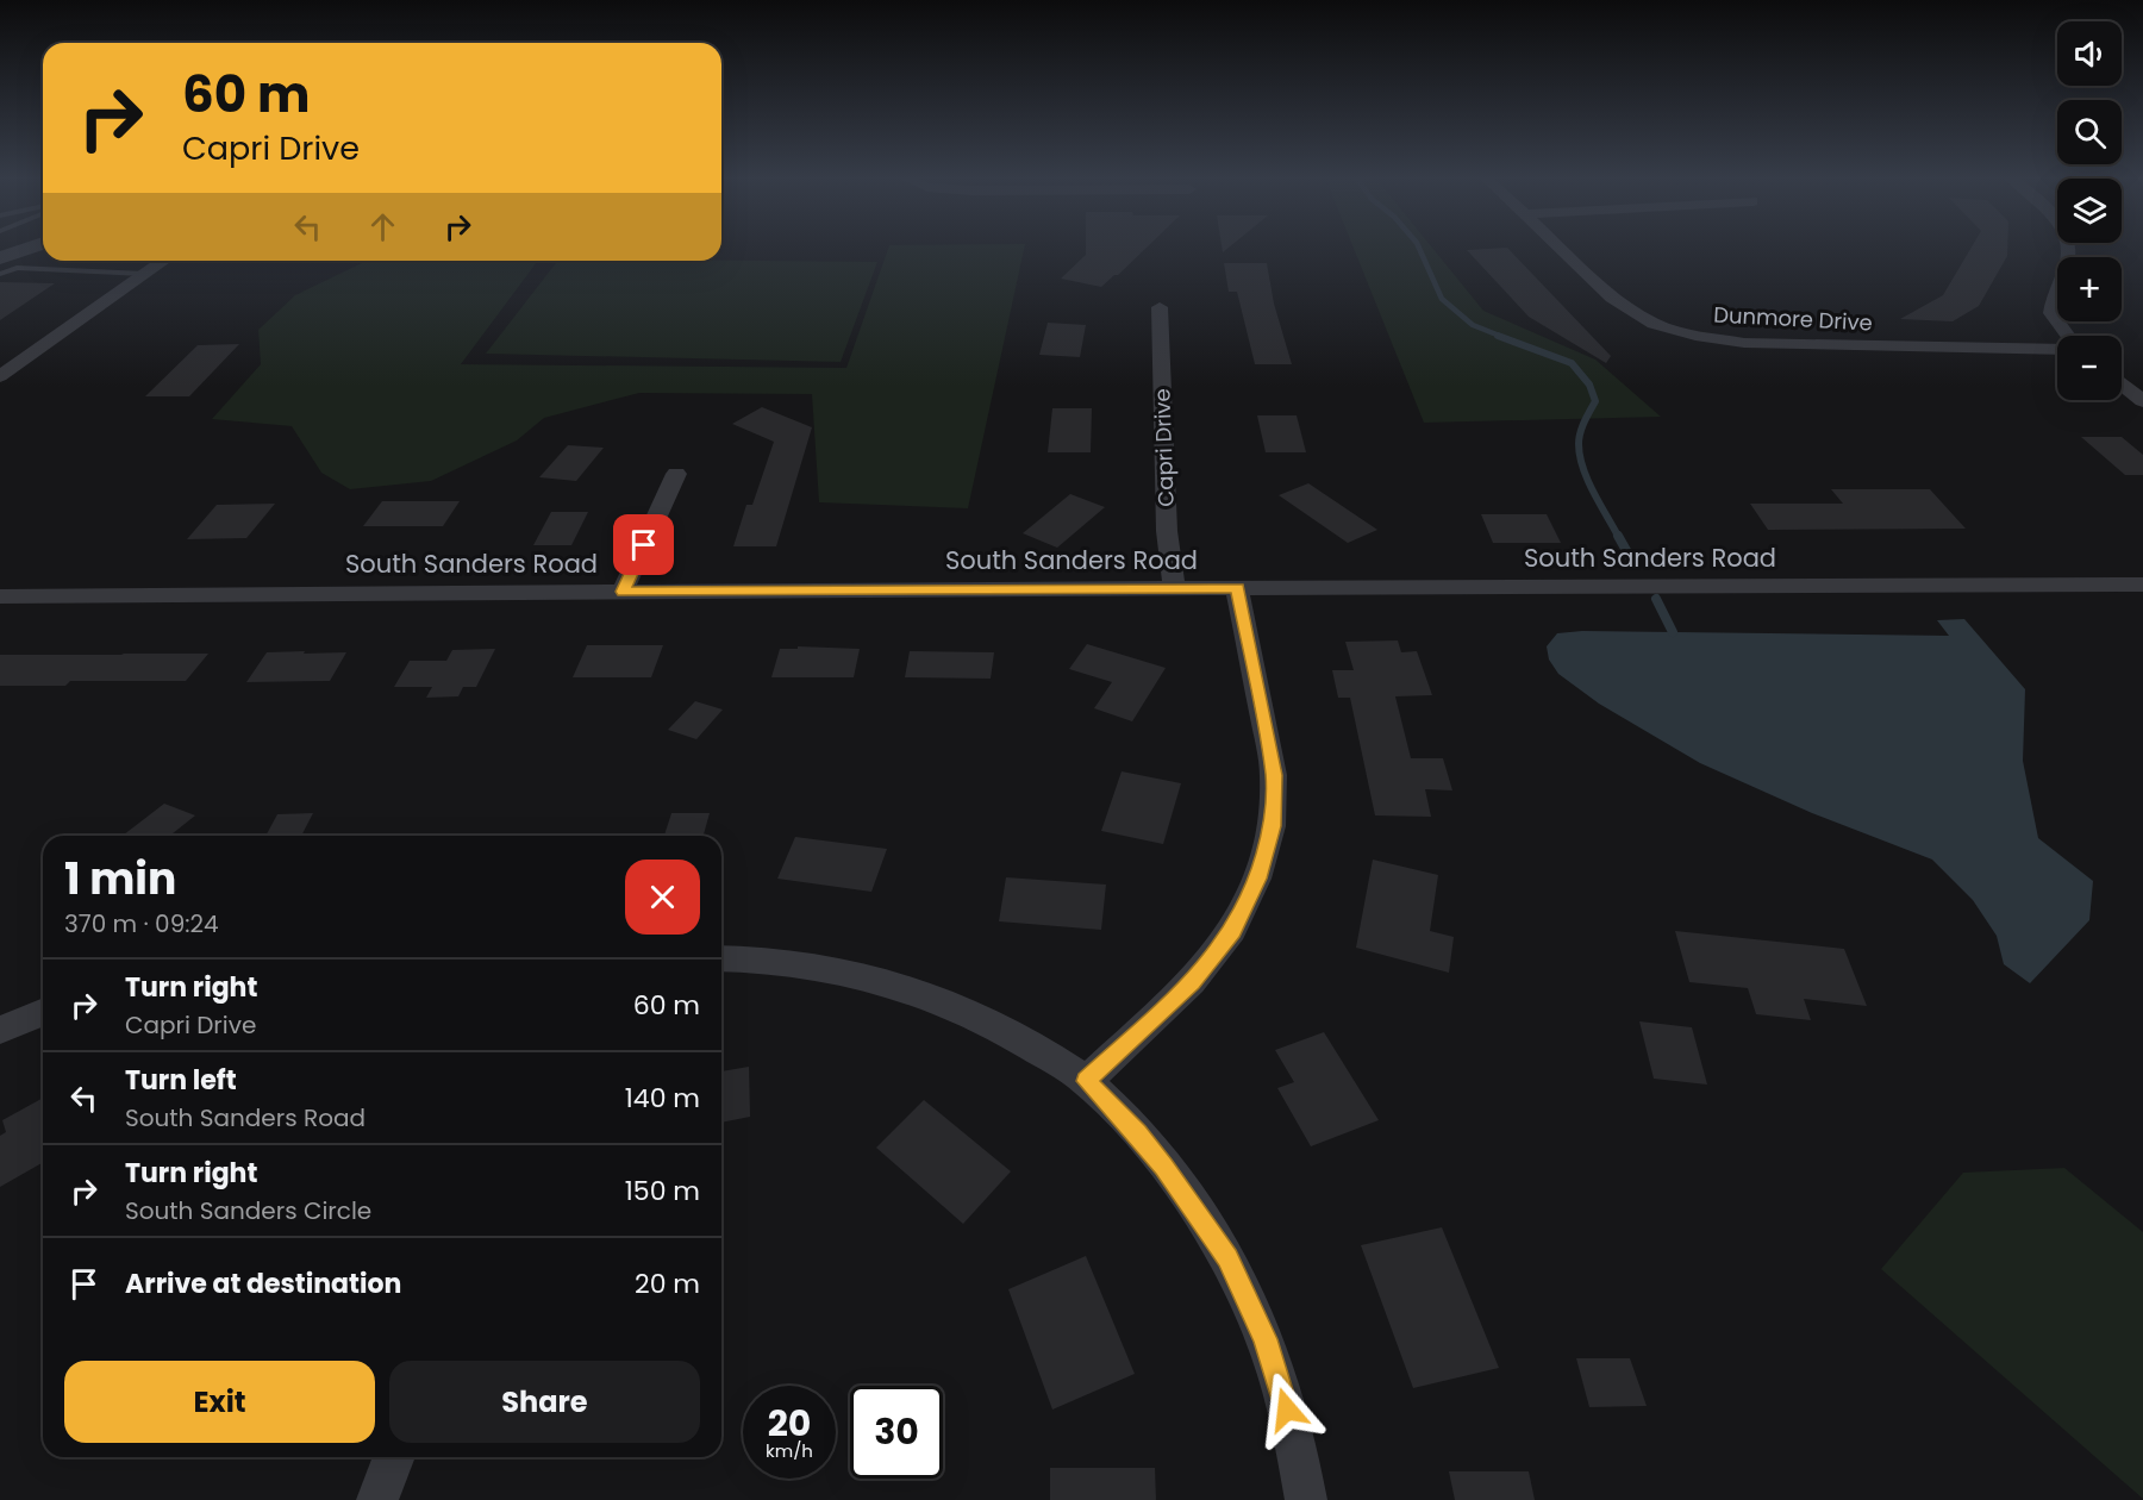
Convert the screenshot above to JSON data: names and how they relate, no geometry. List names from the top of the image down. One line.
{"streets":{"street":["Dunmore Drive","Capri Drive","South Sanders Road"]},"crossings":[["Capri Drive","South Sanders Road"]],"page":{"map_buttons":["+","−"],"turn":["60 m","Capri Drive"],"heading":["1 min","370 m · 09:24"],"list":[{"name":"Turn right","note":"Capri Drive","value":"60 m"},{"name":"Turn left","note":"South Sanders Road","value":"140 m"},{"name":"Turn right","note":"South Sanders Circle","value":"150 m"},{"name":"Arrive at destination","value":"20 m"}],"buttons":["Exit","Share"],"speed":"20 km/h","limit":"30"}}
